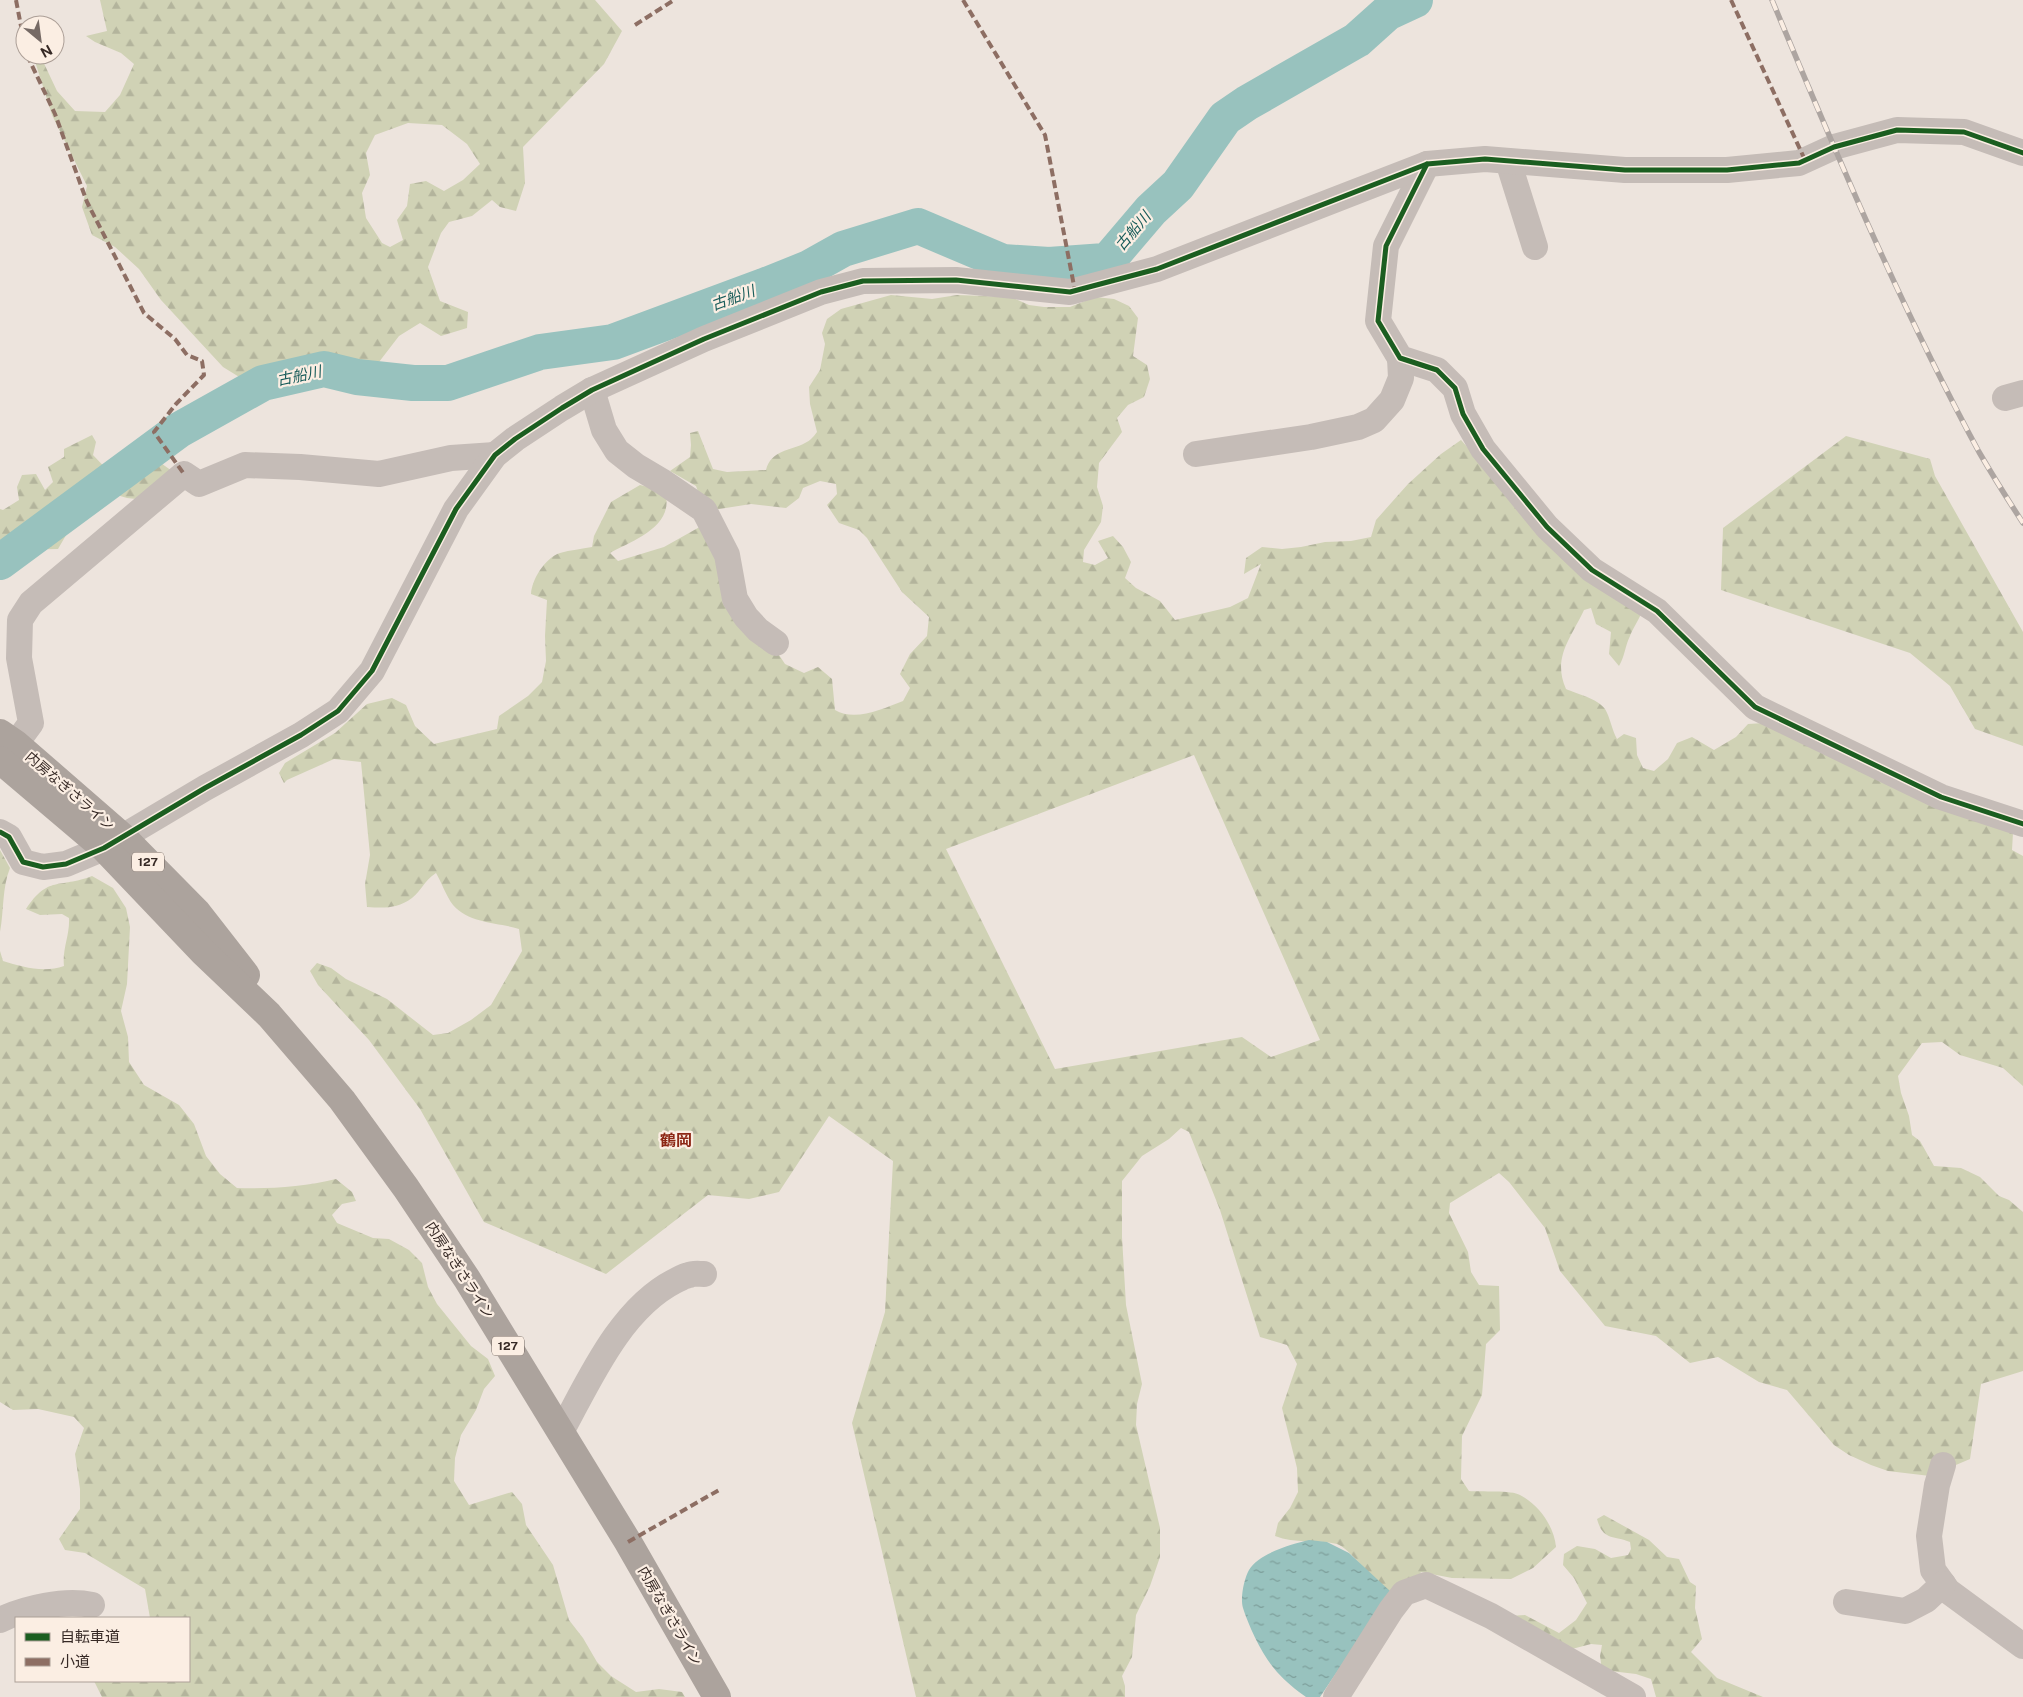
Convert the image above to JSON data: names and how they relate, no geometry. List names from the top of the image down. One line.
{"streets":{"highway":["内房なぎさライン","127"]},"districts":["鶴岡"],"water":["古船川"],"legend":["自転車道","小道"],"north":"bottom right"}
